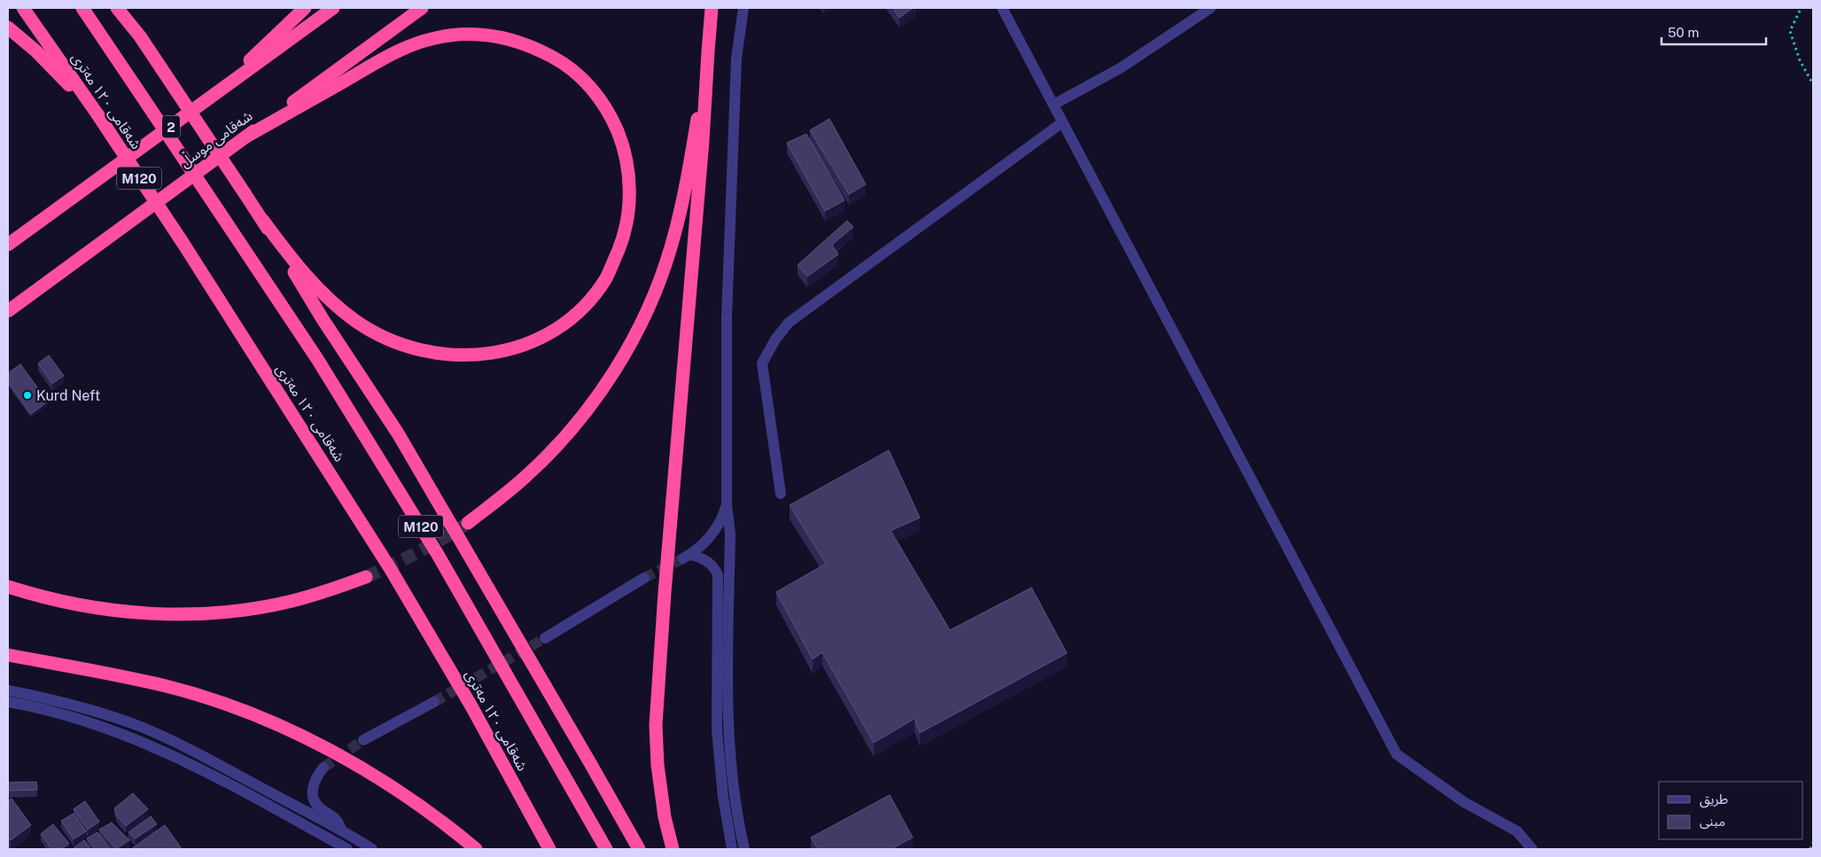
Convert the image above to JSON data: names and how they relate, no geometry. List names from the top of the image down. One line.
{"streets":{"highway":["شەقامی ١٢٠ مەتری","2","شەقامی موسڵ","M120"]},"places":["Kurd Neft"],"legend":["طريق","مبنى"],"scale_bar":"50 m"}
